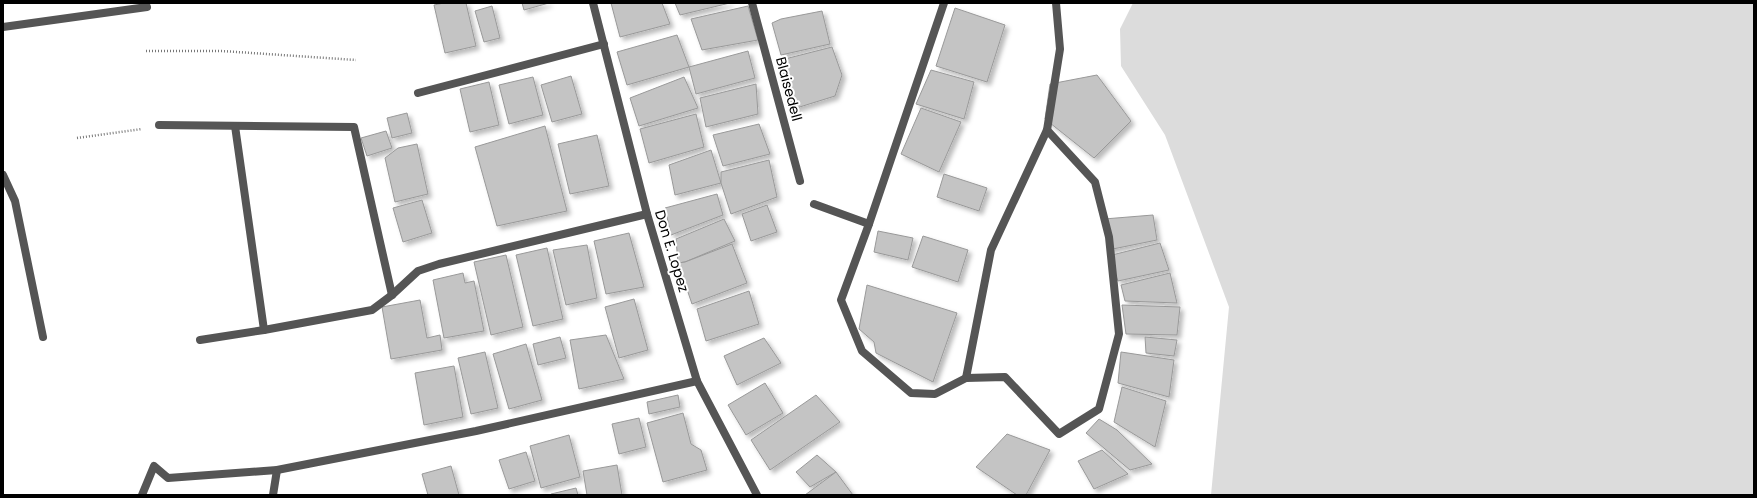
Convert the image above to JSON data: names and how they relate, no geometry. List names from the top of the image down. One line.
{"streets":{"street":["Blaisedell","Don E. Lopez"]}}
